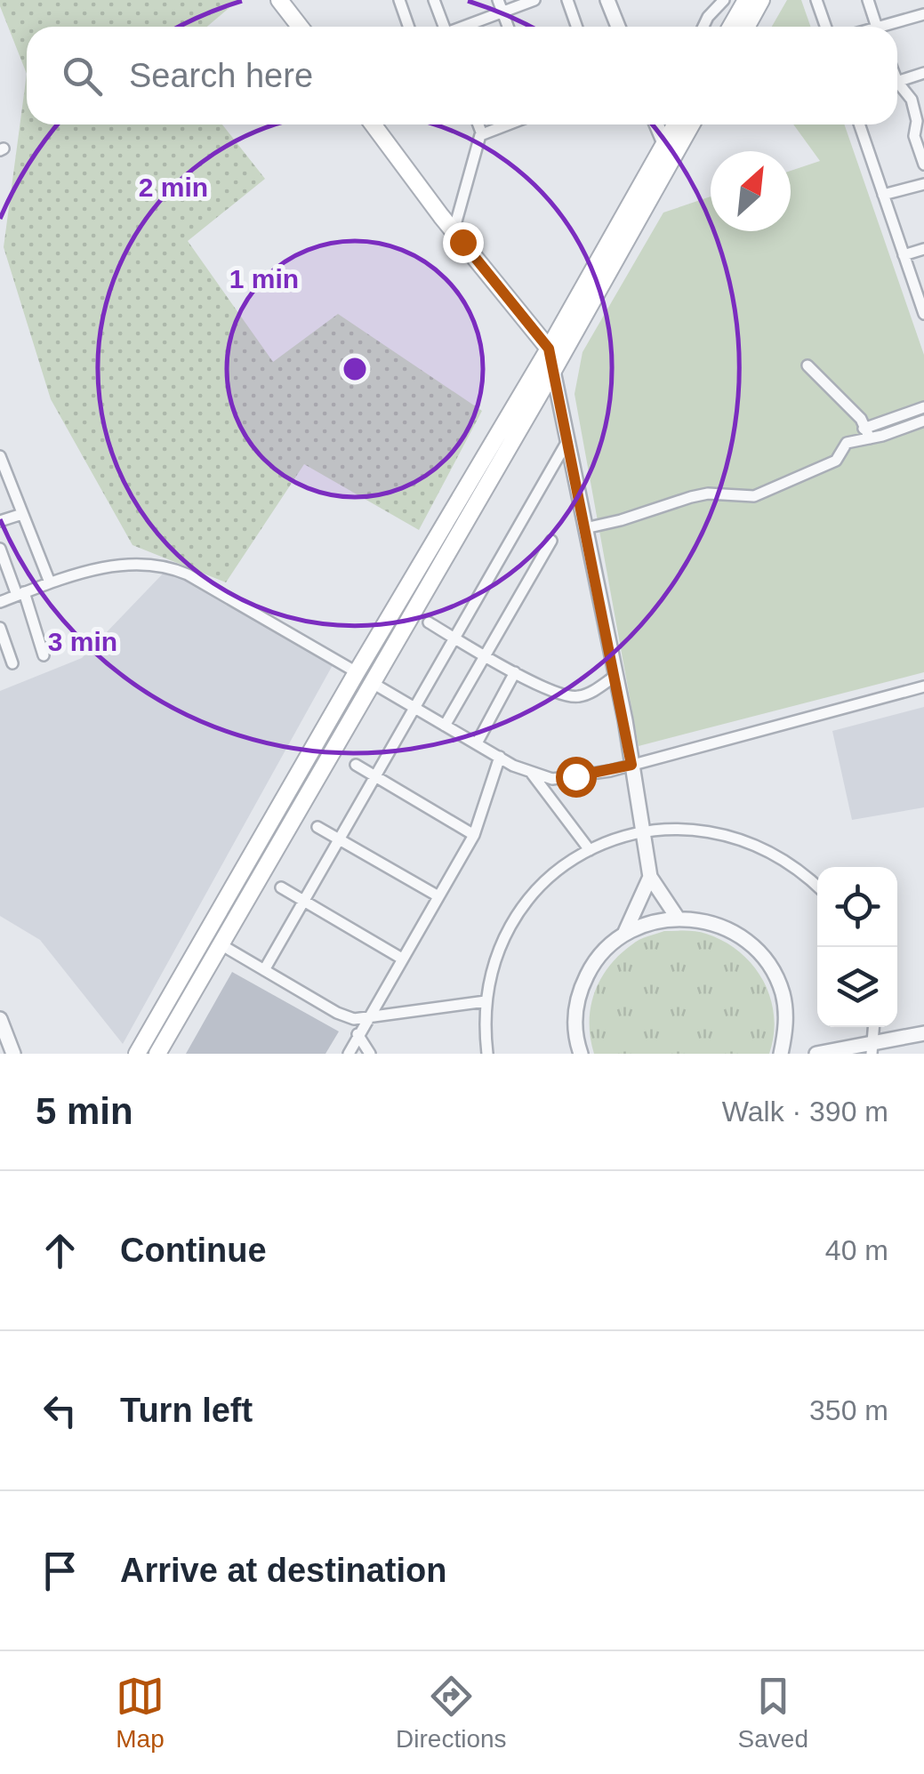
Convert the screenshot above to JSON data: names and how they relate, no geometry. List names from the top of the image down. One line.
{"north":"top right","page":{"search":"Search here","heading":["5 min","Walk · 390 m"],"list":[["Continue","40 m"],["Turn left","350 m"],"Arrive at destination"],"nav":["Map","Directions","Saved"]},"rings":["2 min","1 min","3 min"]}
